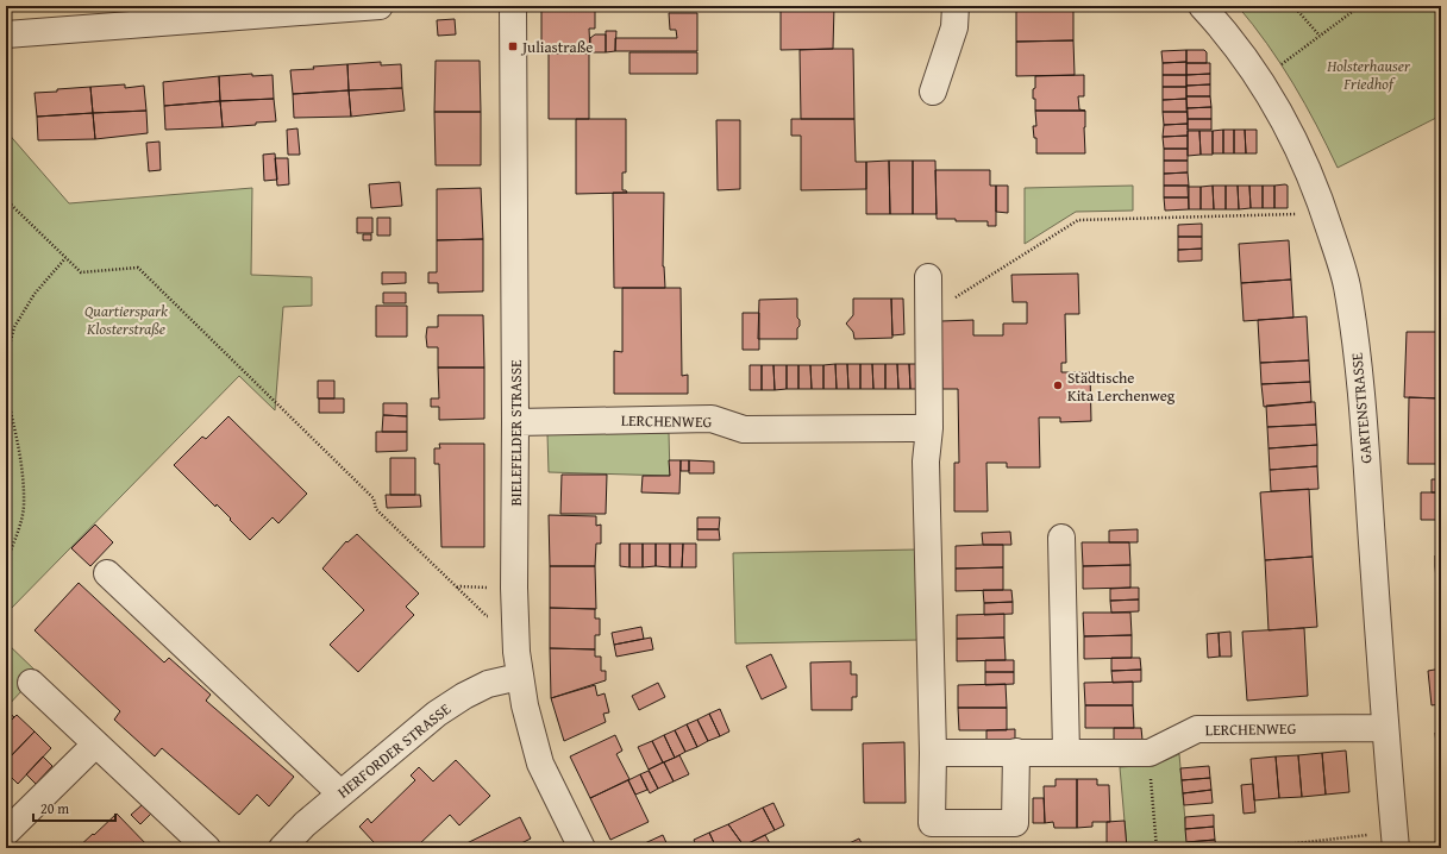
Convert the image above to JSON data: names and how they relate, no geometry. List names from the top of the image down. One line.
{"streets":{"street":["GARTENSTRASSE","LERCHENWEG","BIELEFELDER STRASSE","HERFORDER STRASSE"]},"crossings":[["GARTENSTRASSE","LERCHENWEG"],["LERCHENWEG","BIELEFELDER STRASSE"],["BIELEFELDER STRASSE","HERFORDER STRASSE"]],"parks":["Holsterhauser Friedhof","Quartierspark Klosterstraße"],"places":{"transit":["Juliastraße"],"other":["Städtische Kita Lerchenweg"]},"scale_bar":"20 m"}
